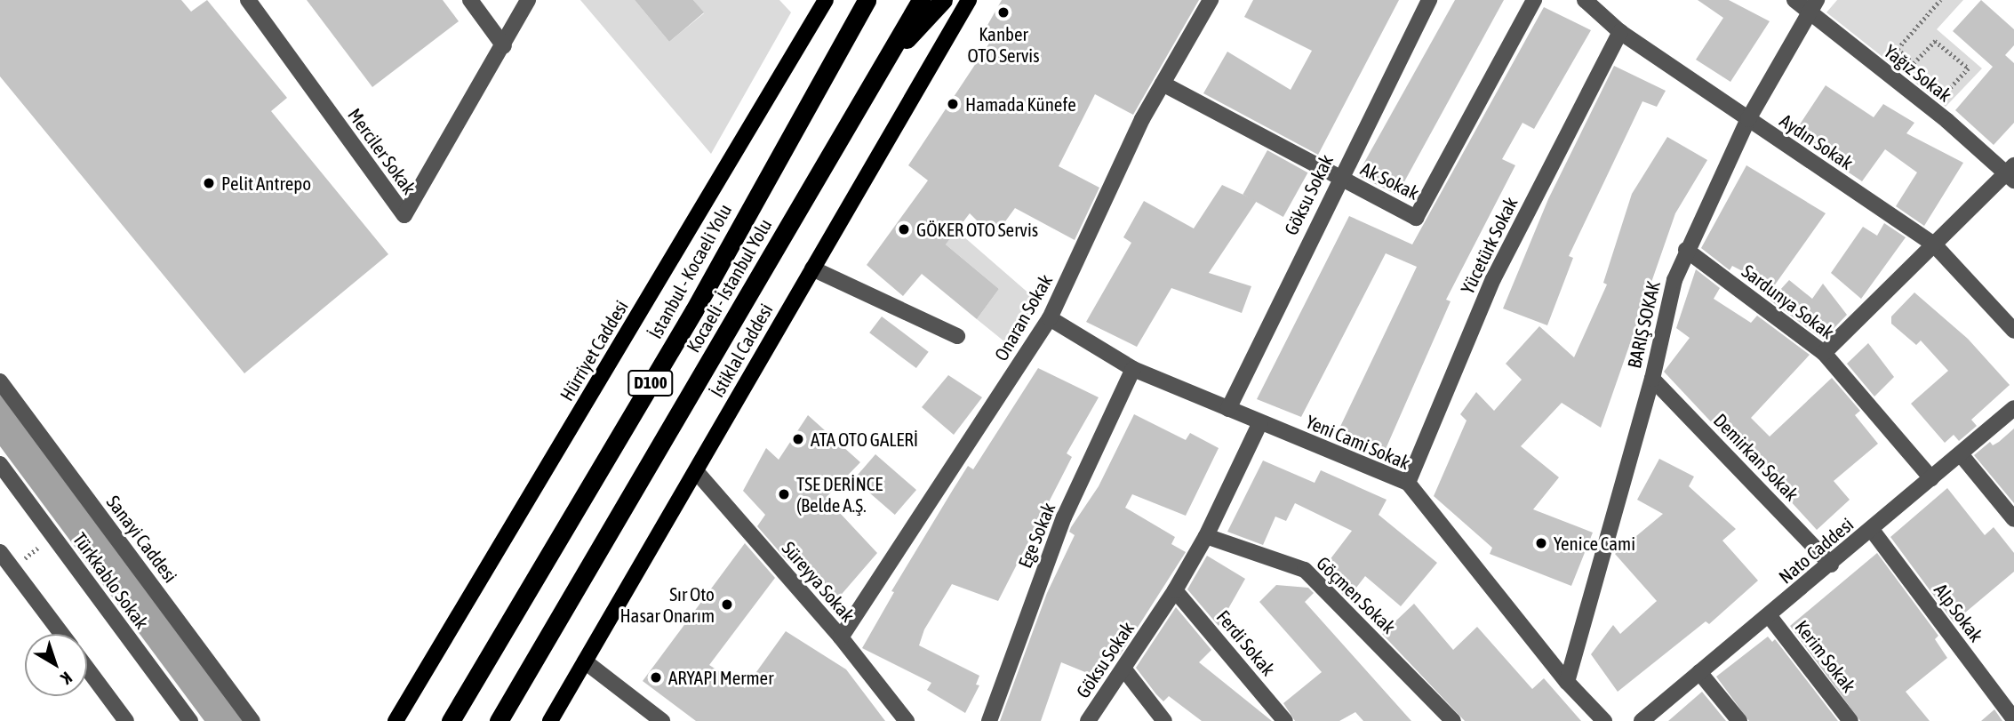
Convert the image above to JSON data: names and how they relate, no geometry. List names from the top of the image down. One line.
{"streets":{"highway":["İstanbul - Kocaeli Yolu","Kocaeli - İstanbul Yolu","D100"],"main road":["Hürriyet Caddesi","İstiklal Caddesi"],"street":["Yağız Sokak","Aydın Sokak","Merciler Sokak","Ak Sokak","Göksu Sokak","Yücetürk Sokak","Sardunya Sokak","Onaran Sokak","BARIŞ SOKAK","Yeni Cami Sokak","Demirkan Sokak","Ege Sokak","Sanayi Caddesi","Nato Caddesi","Türkkablo Sokak","Süreyya Sokak","Göçmen Sokak","Alp Sokak","Ferdi Sokak","Kerim Sokak"]},"crossings":[["Yağız Sokak","BARIŞ SOKAK"],["Aydın Sokak","Yücetürk Sokak"],["Aydın Sokak","BARIŞ SOKAK"],["Ak Sokak","Göksu Sokak"],["Ak Sokak","Onaran Sokak"],["Göksu Sokak","Yeni Cami Sokak"],["Göksu Sokak","Göçmen Sokak"],["Göksu Sokak","Ferdi Sokak"],["Yücetürk Sokak","Yeni Cami Sokak"],["Sardunya Sokak","BARIŞ SOKAK"],["Sardunya Sokak","Nato Caddesi"],["Onaran Sokak","Yeni Cami Sokak"],["Onaran Sokak","Süreyya Sokak"],["BARIŞ SOKAK","Yeni Cami Sokak"],["BARIŞ SOKAK","Demirkan Sokak"],["İstiklal Caddesi","Süreyya Sokak"],["Yeni Cami Sokak","Ege Sokak"],["Demirkan Sokak","Nato Caddesi"],["Nato Caddesi","Alp Sokak"],["Nato Caddesi","Kerim Sokak"]],"places":["Kanber OTO Servis","Hamada Künefe","Pelit Antrepo","GÖKER OTO Servis","ATA OTO GALERİ","TSE DERİNCE (Belde A.Ş.","Yenice Cami","Sır Oto Hasar Onarım","ARYAPI Mermer"],"north":"bottom right"}
